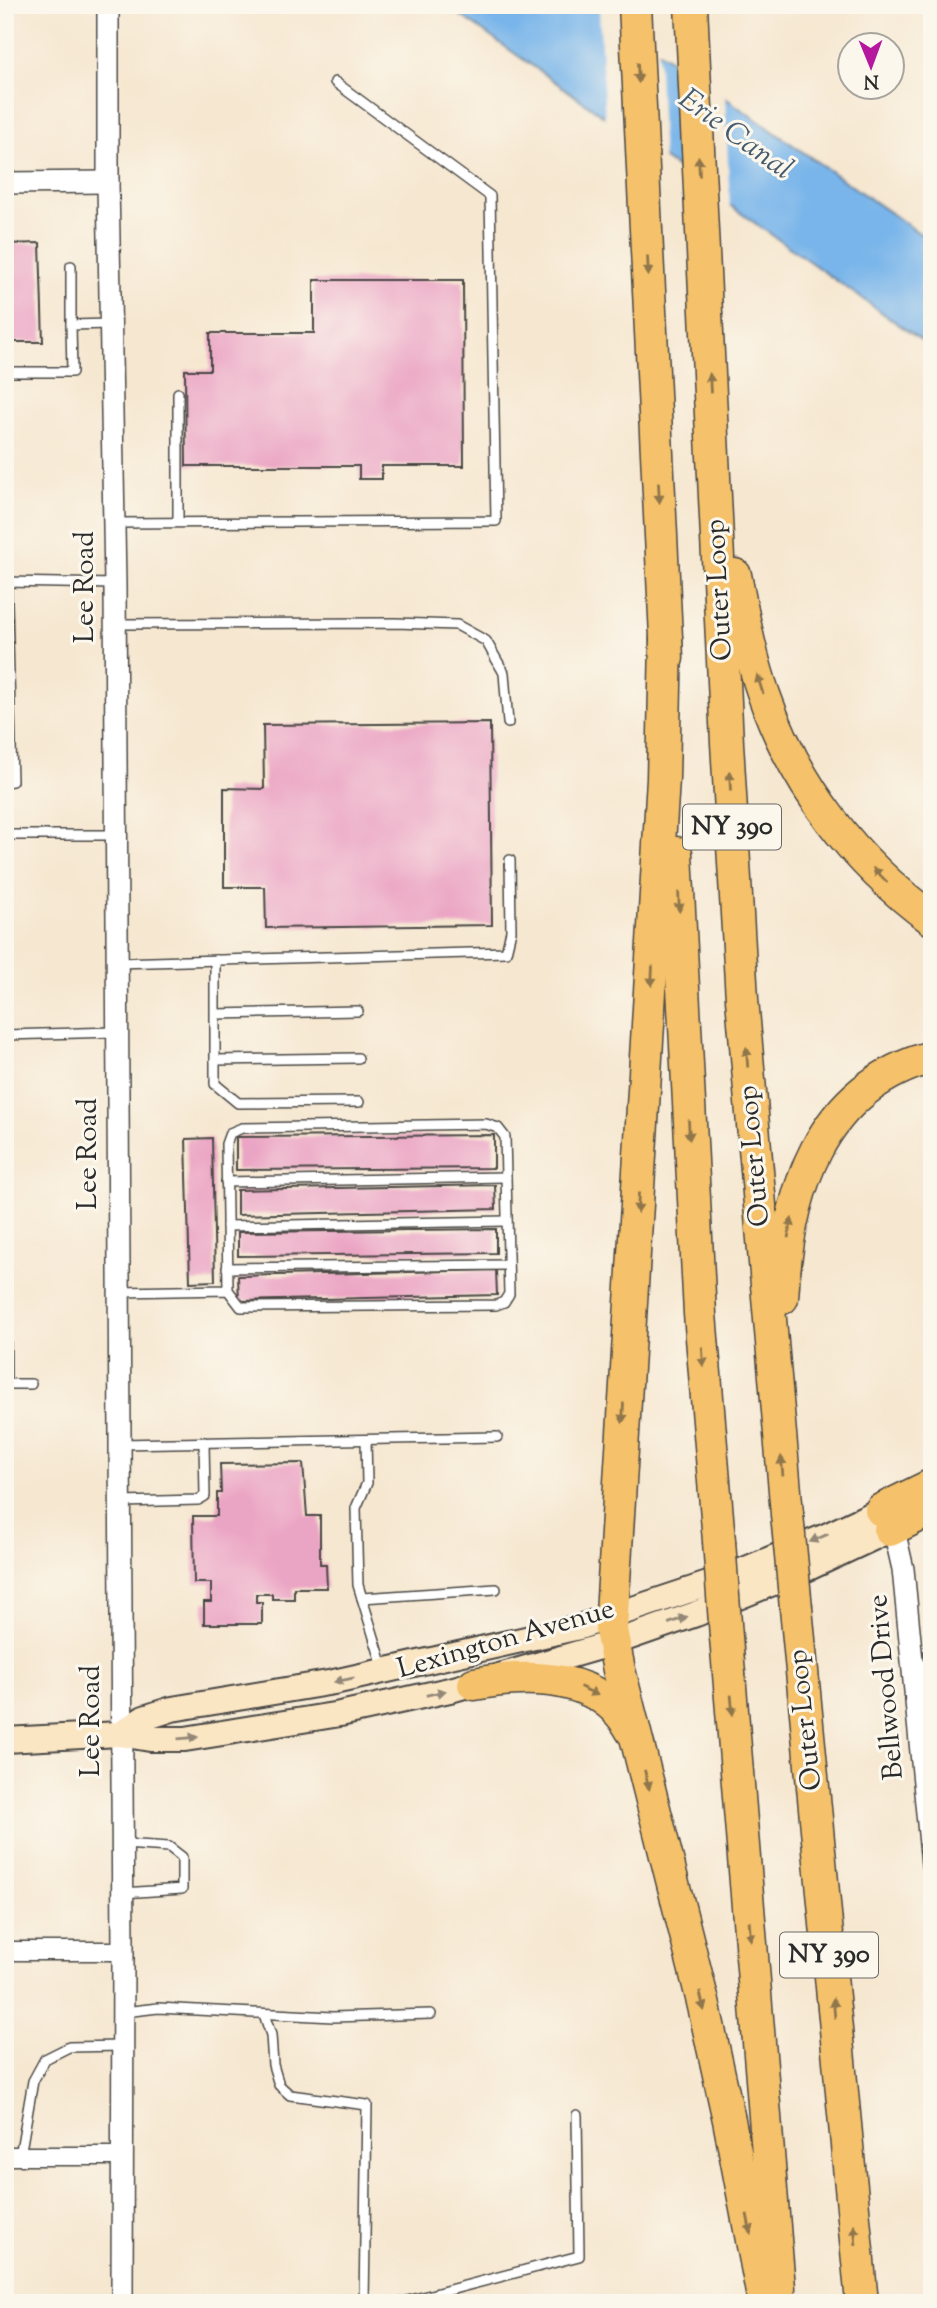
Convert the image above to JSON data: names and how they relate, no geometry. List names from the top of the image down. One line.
{"streets":{"highway":["Outer Loop","NY 390"],"main road":["Lexington Avenue"],"street":["Lee Road","Bellwood Drive"]},"crossings":[["Lee Road","Lexington Avenue"],["Lexington Avenue","Bellwood Drive"]],"water":["Erie Canal"],"north":"bottom"}
